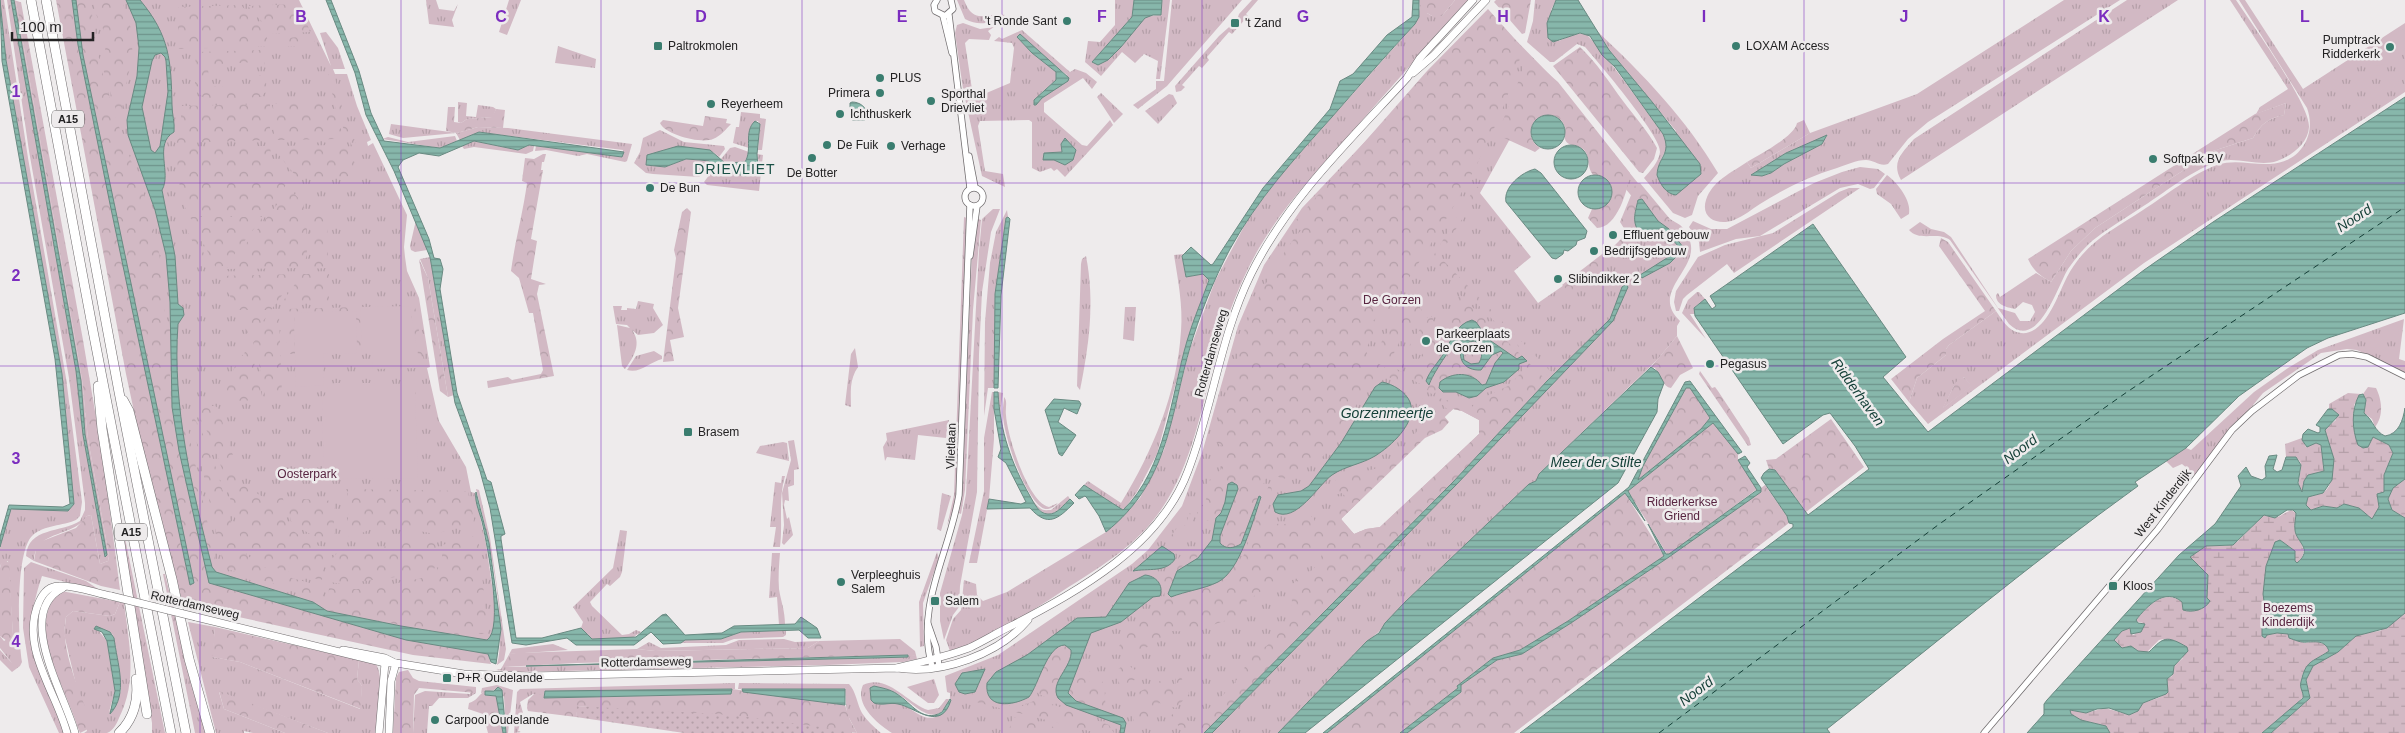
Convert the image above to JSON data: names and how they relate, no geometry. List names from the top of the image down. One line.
{"streets":{"highway":["A15"],"main road":["Rotterdamseweg"],"street":["Vlietlaan","West Kinderdijk"]},"crossings":[["Rotterdamseweg","Vlietlaan"]],"districts":["DRIEVLIET"],"water":["Noord","Ridderhaven","Gorzenmeertje","Meer der Stilte"],"parks":["De Gorzen","Oosterpark","Ridderkerkse Griend","Boezems Kinderdijk"],"places":{"other":["'t Ronde Sant","LOXAM Access","Pumptrack Ridderkerk","PLUS","Primera","Sporthal Drievliet","Reyerheem","Ichthuskerk","De Fuik","Verhage","De Botter","Softpak BV","De Bun","Effluent gebouw","Bedrijfsgebouw","Slibindikker 2","Parkeerplaats de Gorzen","Pegasus","Verpleeghuis Salem","Carpool Oudelande"],"transit":["'t Zand","Paltrokmolen","Brasem","Kloos","Salem","P+R Oudelande"]},"scale_bar":"100 m","grid":{"columns":["B","C","D","E","F","G","H","I","J","K","L"],"rows":["1","2","3","4"]}}
